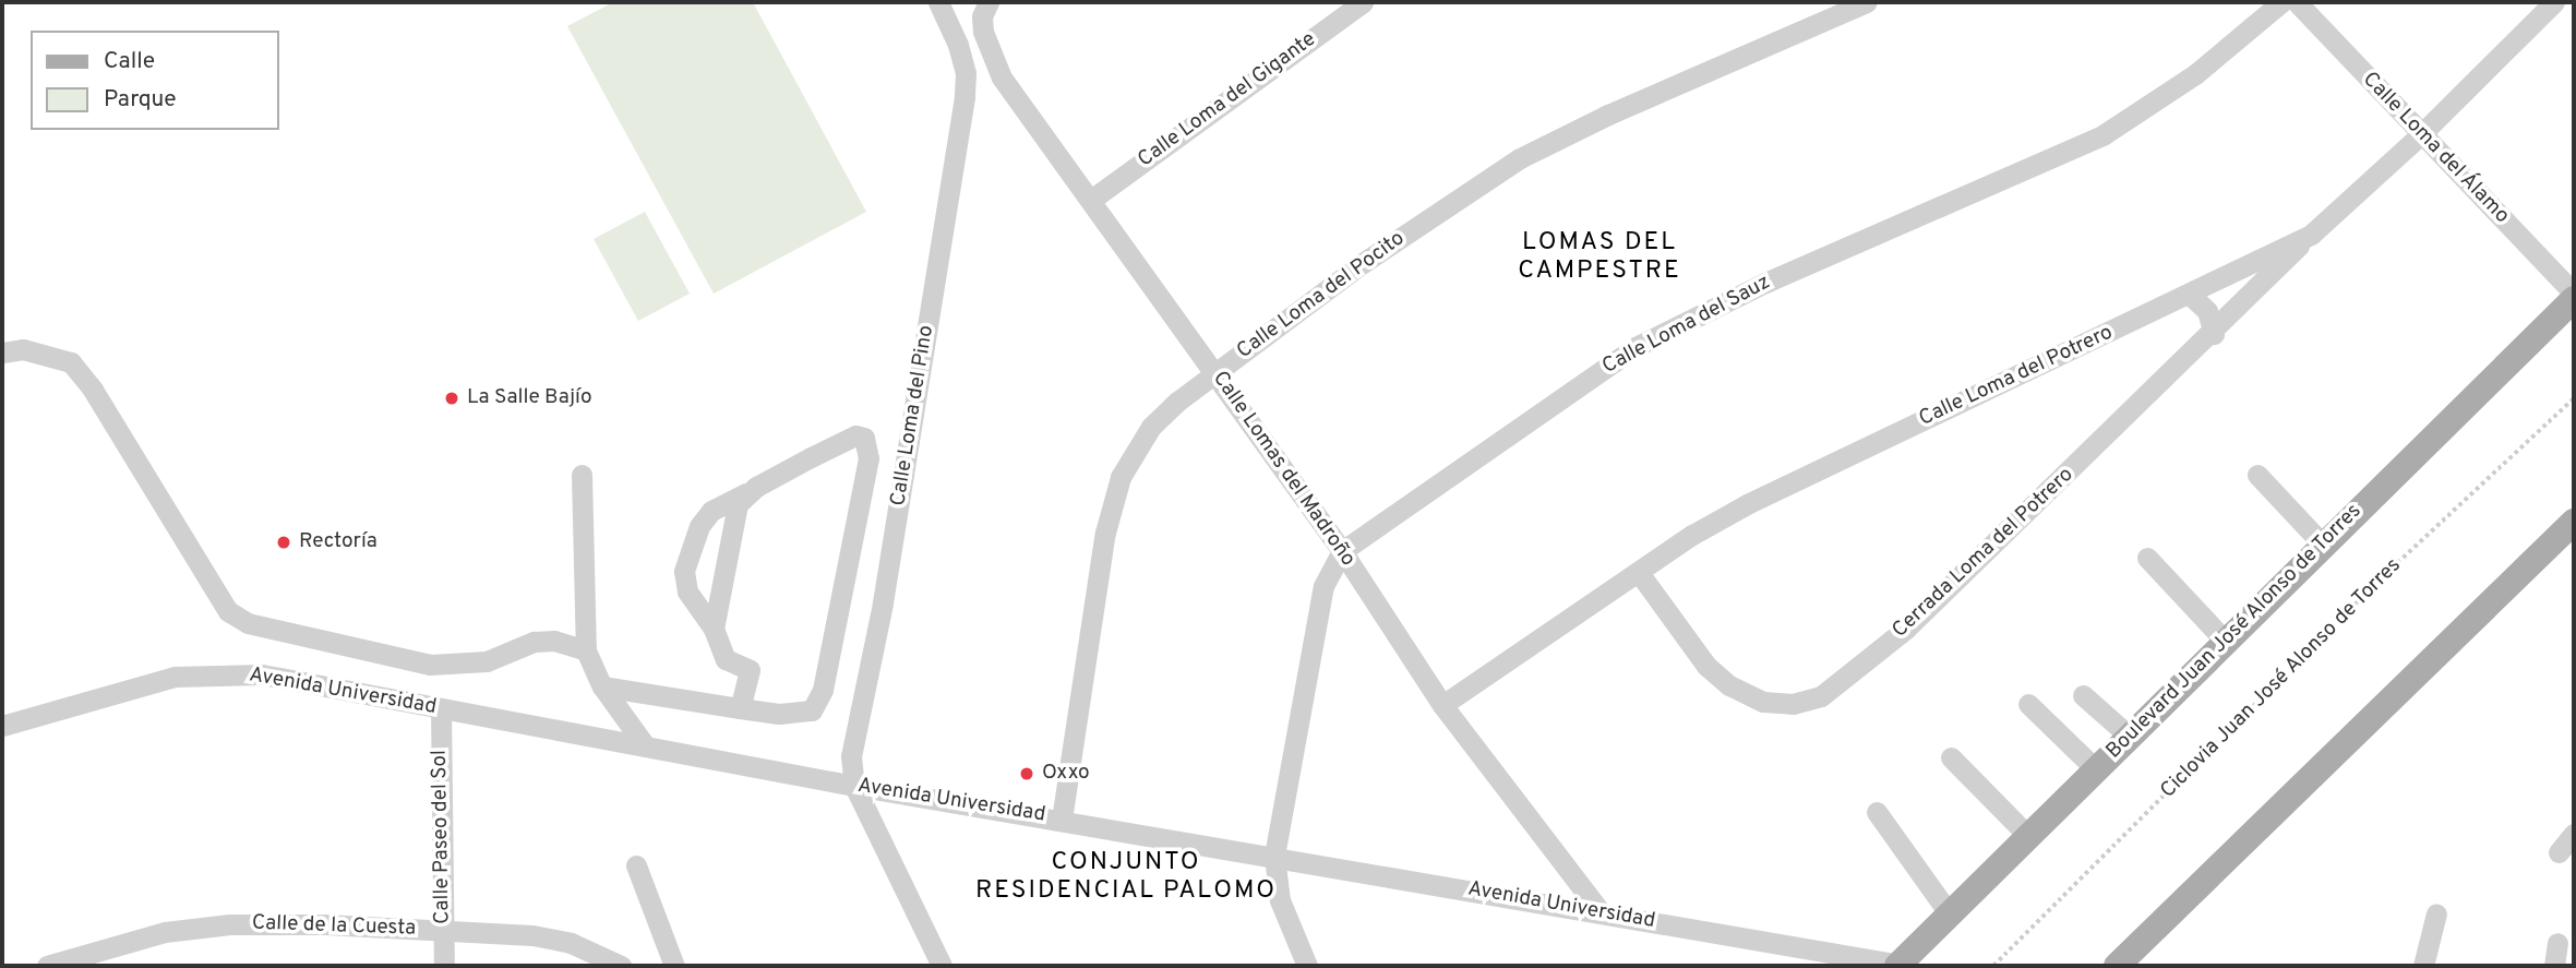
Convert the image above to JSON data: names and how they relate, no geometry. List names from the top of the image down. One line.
{"streets":{"main road":["Boulevard Juan José Alonso de Torres"],"street":["Calle Loma del Gigante","Calle Loma del Álamo","Calle Loma del Pocito","Calle Loma del Sauz","Calle Loma del Potrero","Calle Loma del Pino","Calle Lomas del Madroño","Cerrada Loma del Potrero","Avenida Universidad","Calle Paseo del Sol","Calle de la Cuesta"],"path":["Ciclovia Juan José Alonso de Torres"]},"crossings":[["Calle Loma del Gigante","Calle Lomas del Madroño"],["Calle Loma del Álamo","Calle Loma del Potrero"],["Calle Loma del Pocito","Calle Lomas del Madroño"],["Calle Loma del Pocito","Avenida Universidad"],["Calle Loma del Sauz","Calle Lomas del Madroño"],["Calle Loma del Sauz","Avenida Universidad"],["Calle Loma del Potrero","Calle Lomas del Madroño"],["Calle Loma del Potrero","Cerrada Loma del Potrero"],["Calle Loma del Pino","Avenida Universidad"],["Calle Lomas del Madroño","Avenida Universidad"],["Boulevard Juan José Alonso de Torres","Avenida Universidad"],["Avenida Universidad","Calle Paseo del Sol"],["Calle Paseo del Sol","Calle de la Cuesta"]],"districts":["LOMAS DEL CAMPESTRE","CONJUNTO RESIDENCIAL PALOMO"],"places":["La Salle Bajío","Rectoría","Oxxo"],"legend":["Calle","Parque"]}
